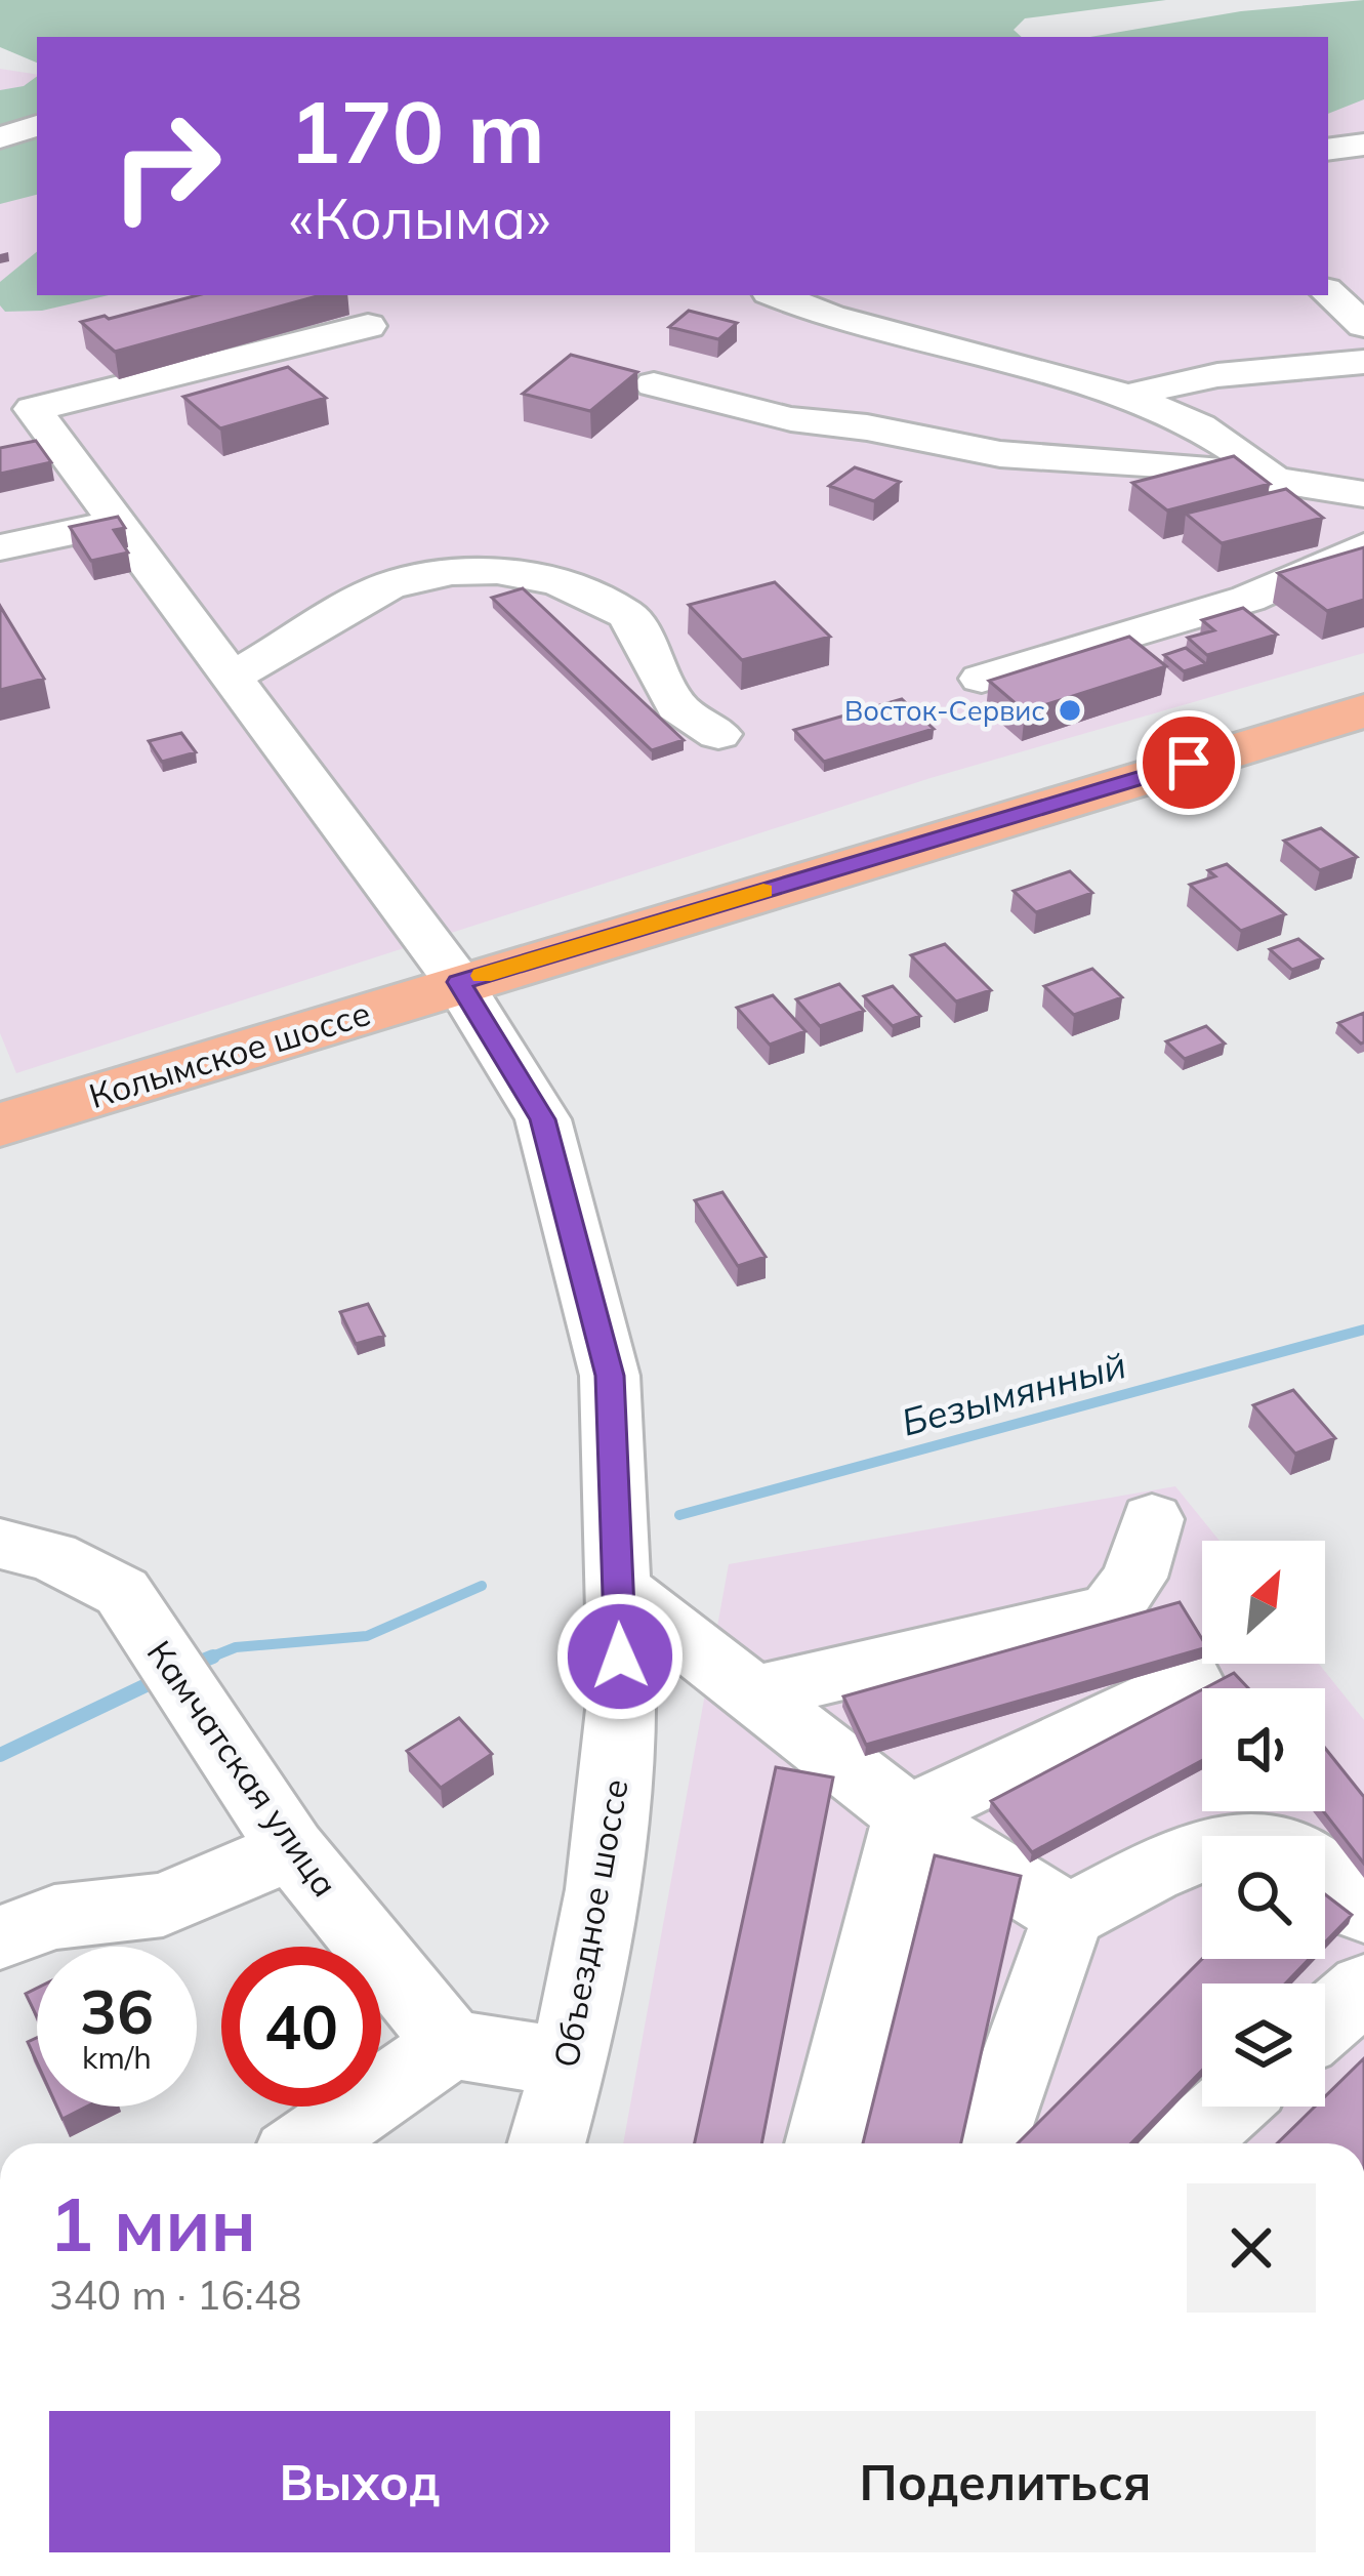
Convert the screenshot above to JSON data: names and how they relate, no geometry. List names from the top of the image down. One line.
{"streets":{"highway":["Колымское шоссе"],"street":["Камчатская улица","Объездное шоссе"]},"crossings":[["Колымское шоссе","Объездное шоссе"]],"water":["Безымянный"],"places":["Восток-Сервис"],"north":"top right","page":{"turn":["170 m","«Колыма»"],"speed":"36 km/h","limit":"40","heading":["1 мин","340 m · 16:48"],"buttons":["Выход","Поделиться"]}}
